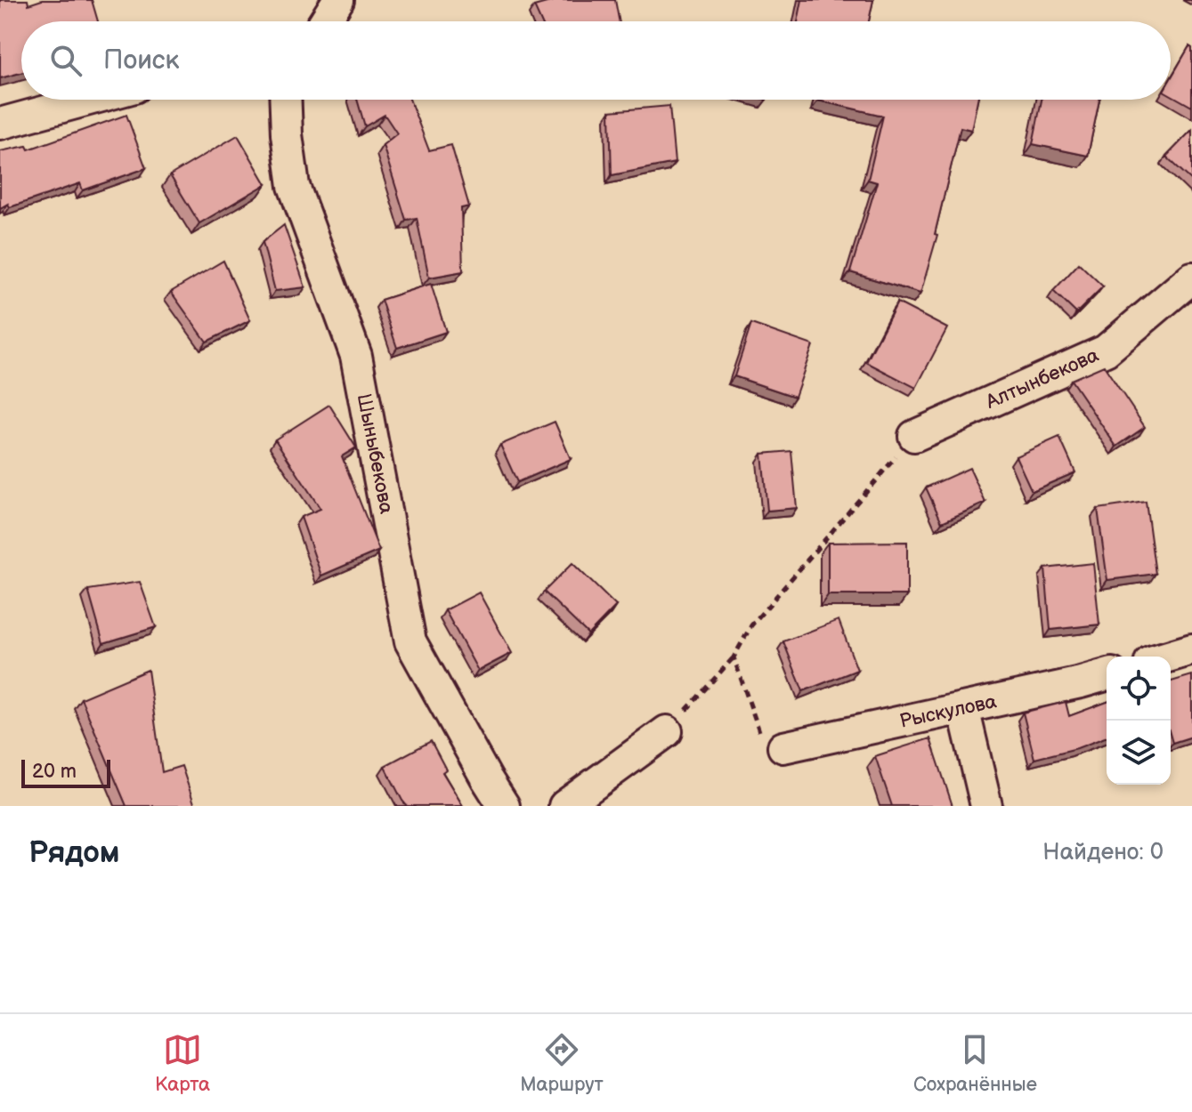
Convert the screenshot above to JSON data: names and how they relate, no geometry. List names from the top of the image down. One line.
{"streets":{"street":["Алтынбекова","Шыныбекова","Рыскулова"]},"scale_bar":"20 m","page":{"search":"Поиск","scale":"20 m","heading":["Рядом","Найдено: 0"],"nav":["Карта","Маршрут","Сохранённые"]}}
